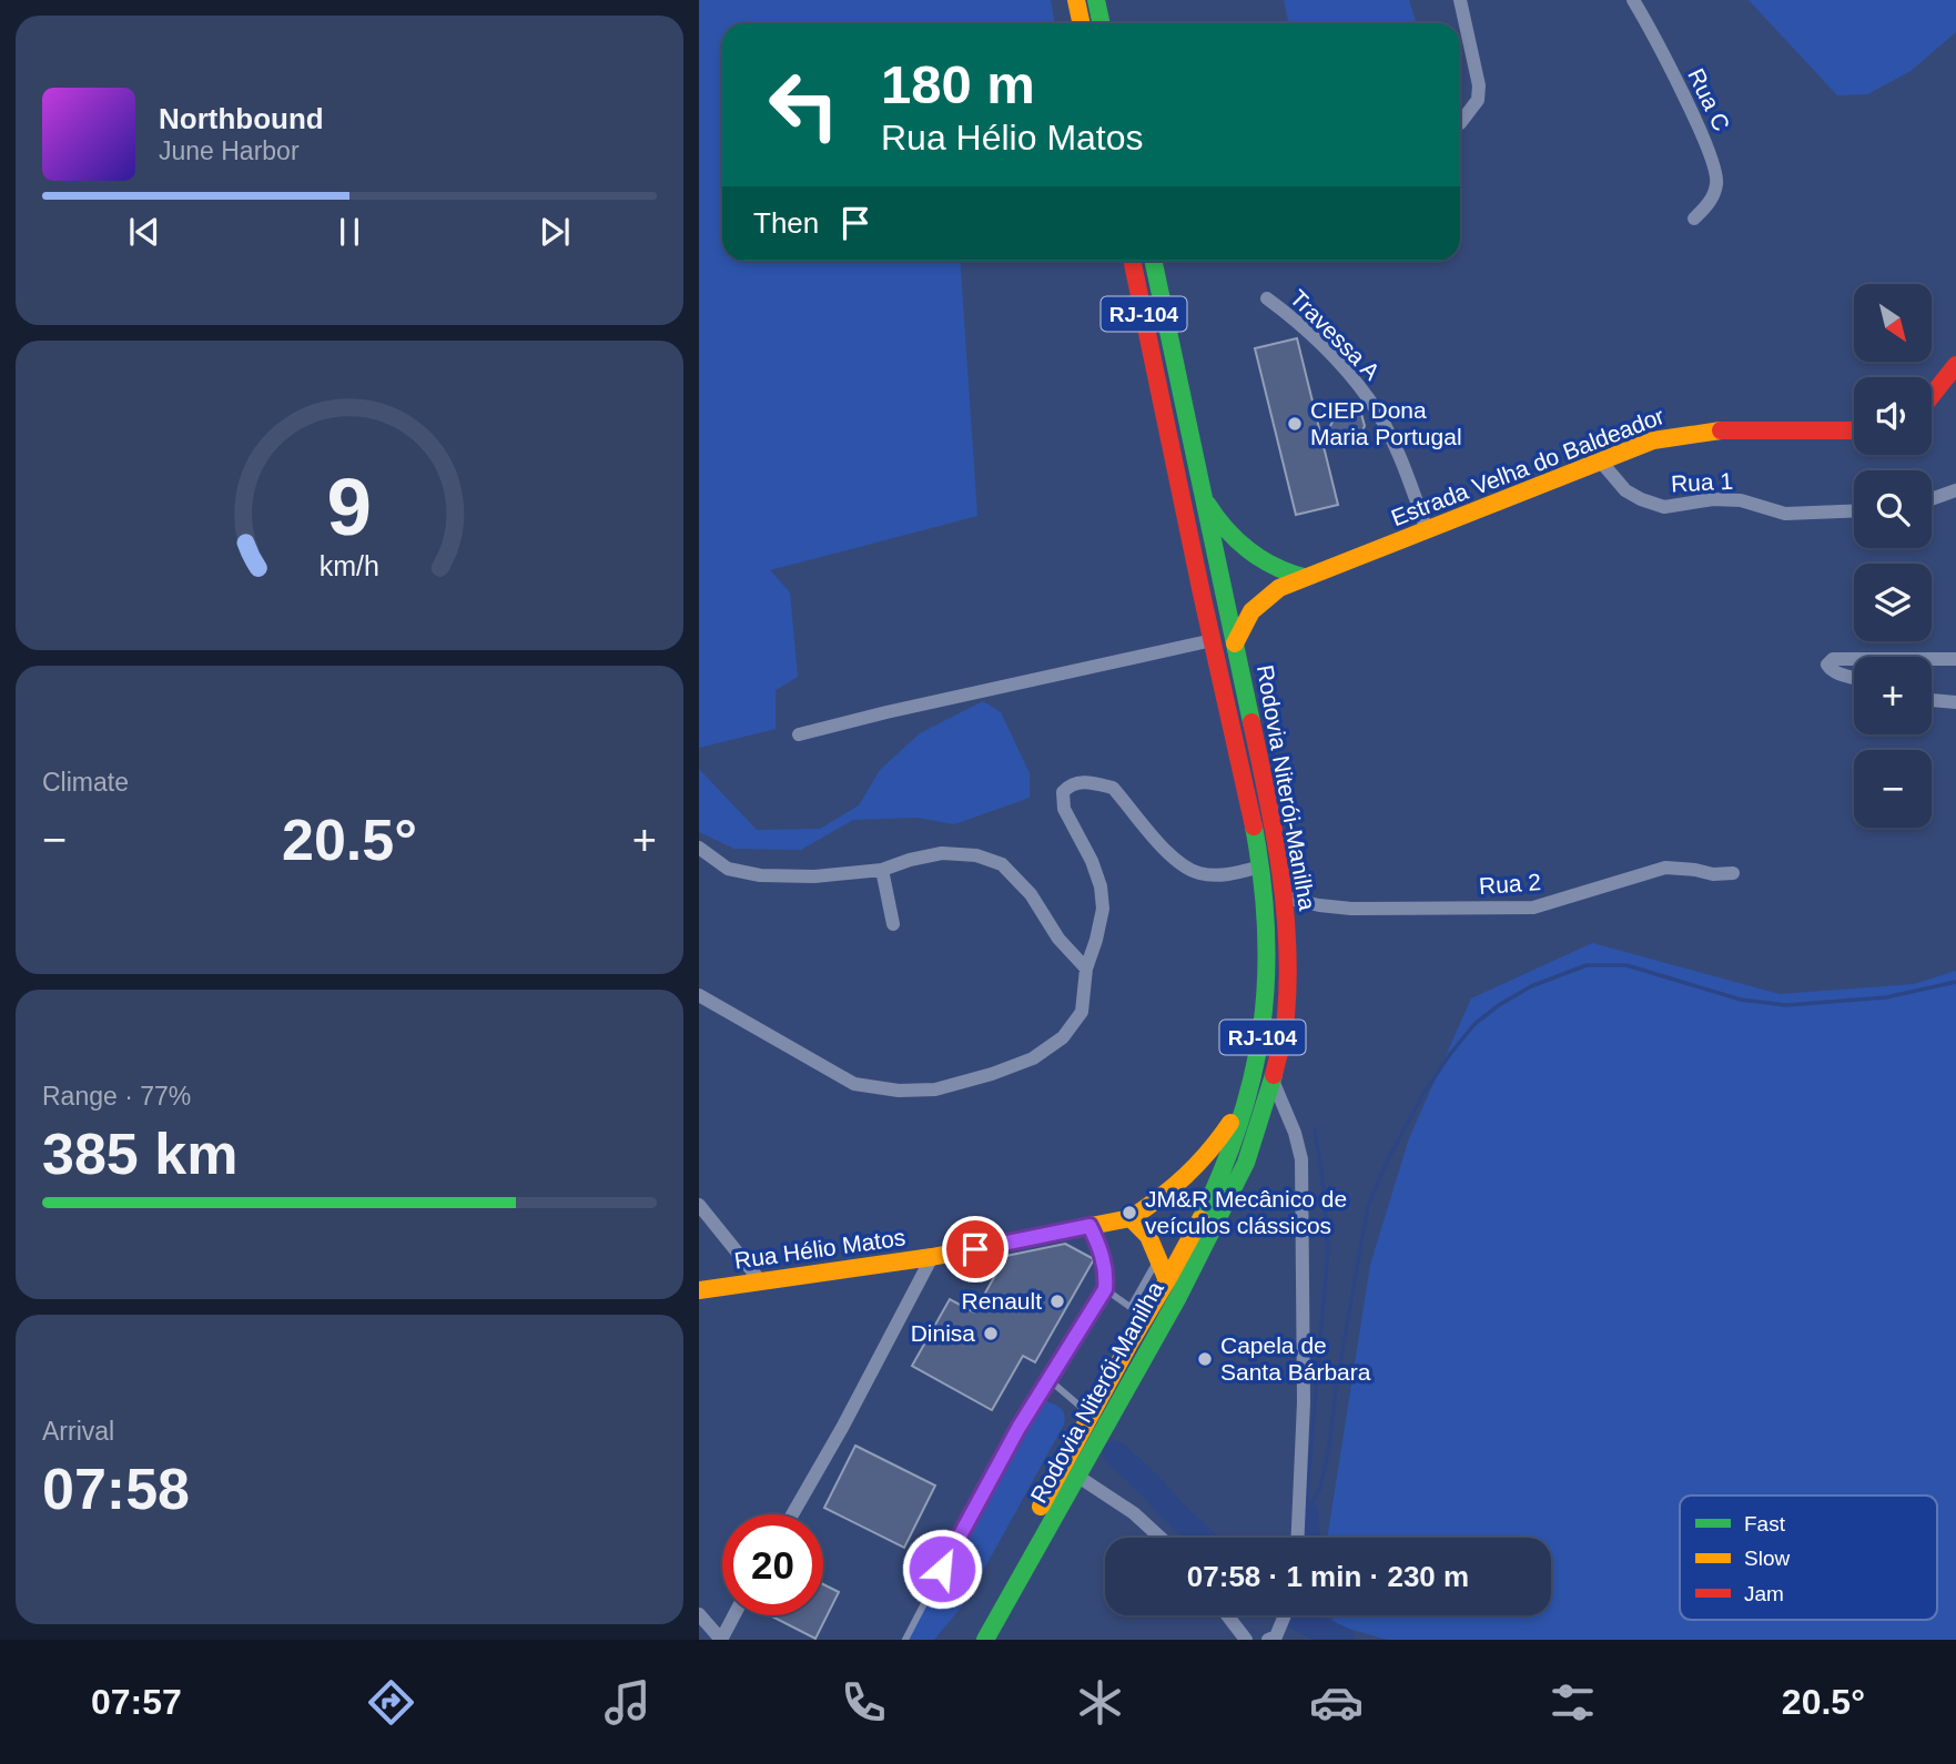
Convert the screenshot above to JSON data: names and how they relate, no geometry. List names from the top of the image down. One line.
{"streets":{"main road":["RJ-104","Estrada Velha do Baldeador","Rodovia Niterói-Manilha","Rua Hélio Matos"],"street":["Rua C","Travessa A","Rua 1","Rua 2"]},"crossings":[["Travessa A","Estrada Velha do Baldeador"],["Estrada Velha do Baldeador","Rua 1"],["Estrada Velha do Baldeador","Rodovia Niterói-Manilha"],["Rodovia Niterói-Manilha","Rua 2"]],"places":["CIEP Dona Maria Portugal","JM&R Mecânico de veículos clássicos","Renault","Dinisa","Capela de Santa Bárbara"],"legend":["Fast","Slow","Jam"],"north":"bottom right","page":{"turn":["180 m","Rua Hélio Matos"],"song":["Northbound","June Harbor"],"then":"Then","map_buttons":["+","−"],"tile":["Climate",["Range · 77%","385 km"],["Arrival","07:58"]],"heat":["−","20.5°","+"],"limit":"20","trip":"07:58 · 1 min · 230 m","tabs":["07:57","20.5°"],"gauge":["9","km/h"]}}
